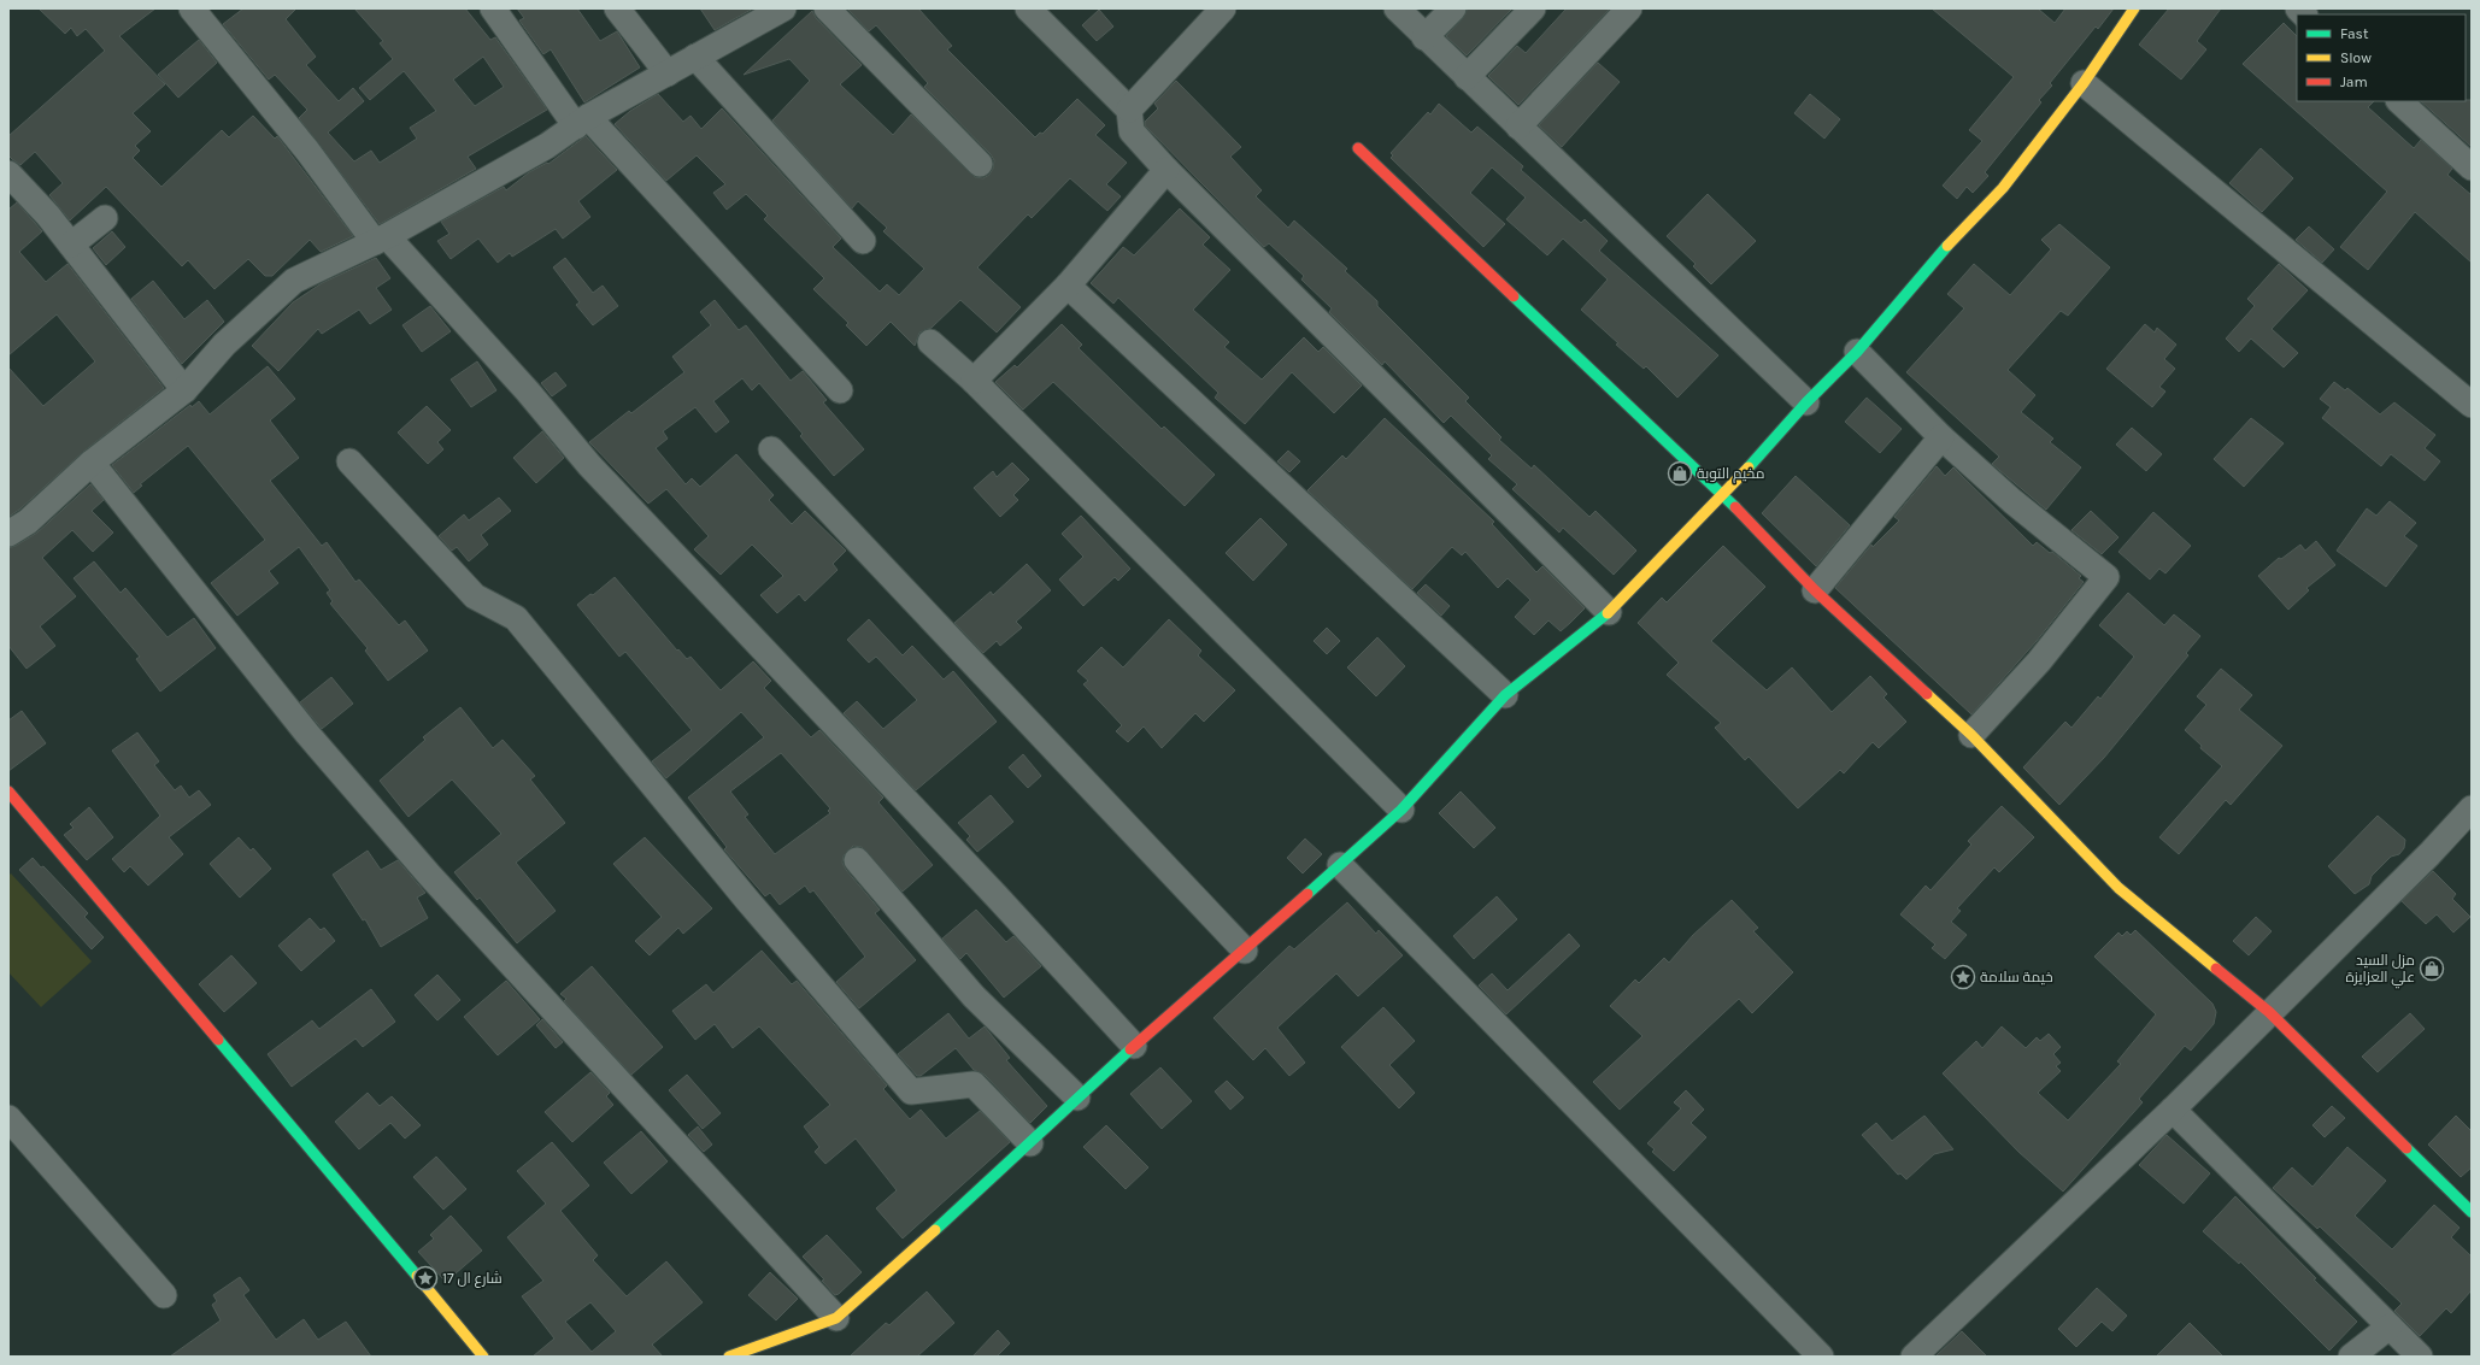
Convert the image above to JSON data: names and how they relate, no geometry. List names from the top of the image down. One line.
{"places":{"shop":["مخيم التوبة","مزل السيد علي العزايزة"],"place":["خيمة سلامة","شارع ال 17"]},"legend":["Fast","Slow","Jam"]}
